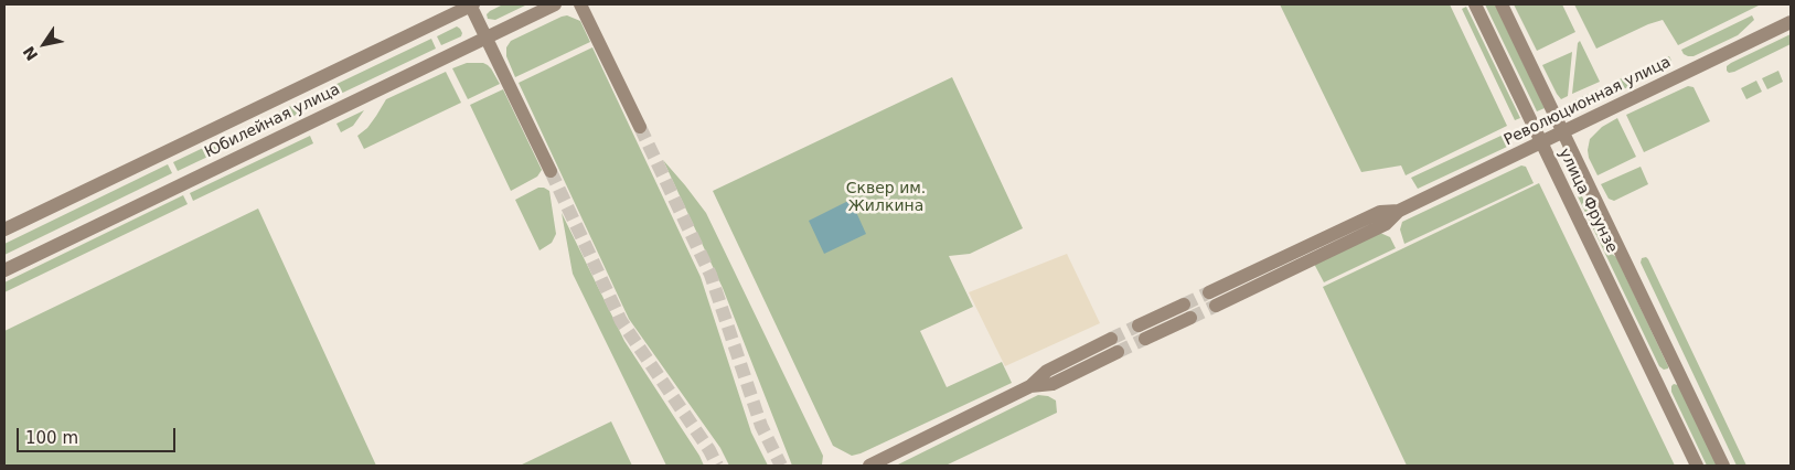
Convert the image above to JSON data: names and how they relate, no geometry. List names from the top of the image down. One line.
{"streets":{"main road":["Революционная улица","Юбилейная улица","улица Фрунзе"]},"crossings":[["Революционная улица","улица Фрунзе"]],"parks":["Сквер им. Жилкина"],"scale_bar":"100 m","north":"bottom left"}
